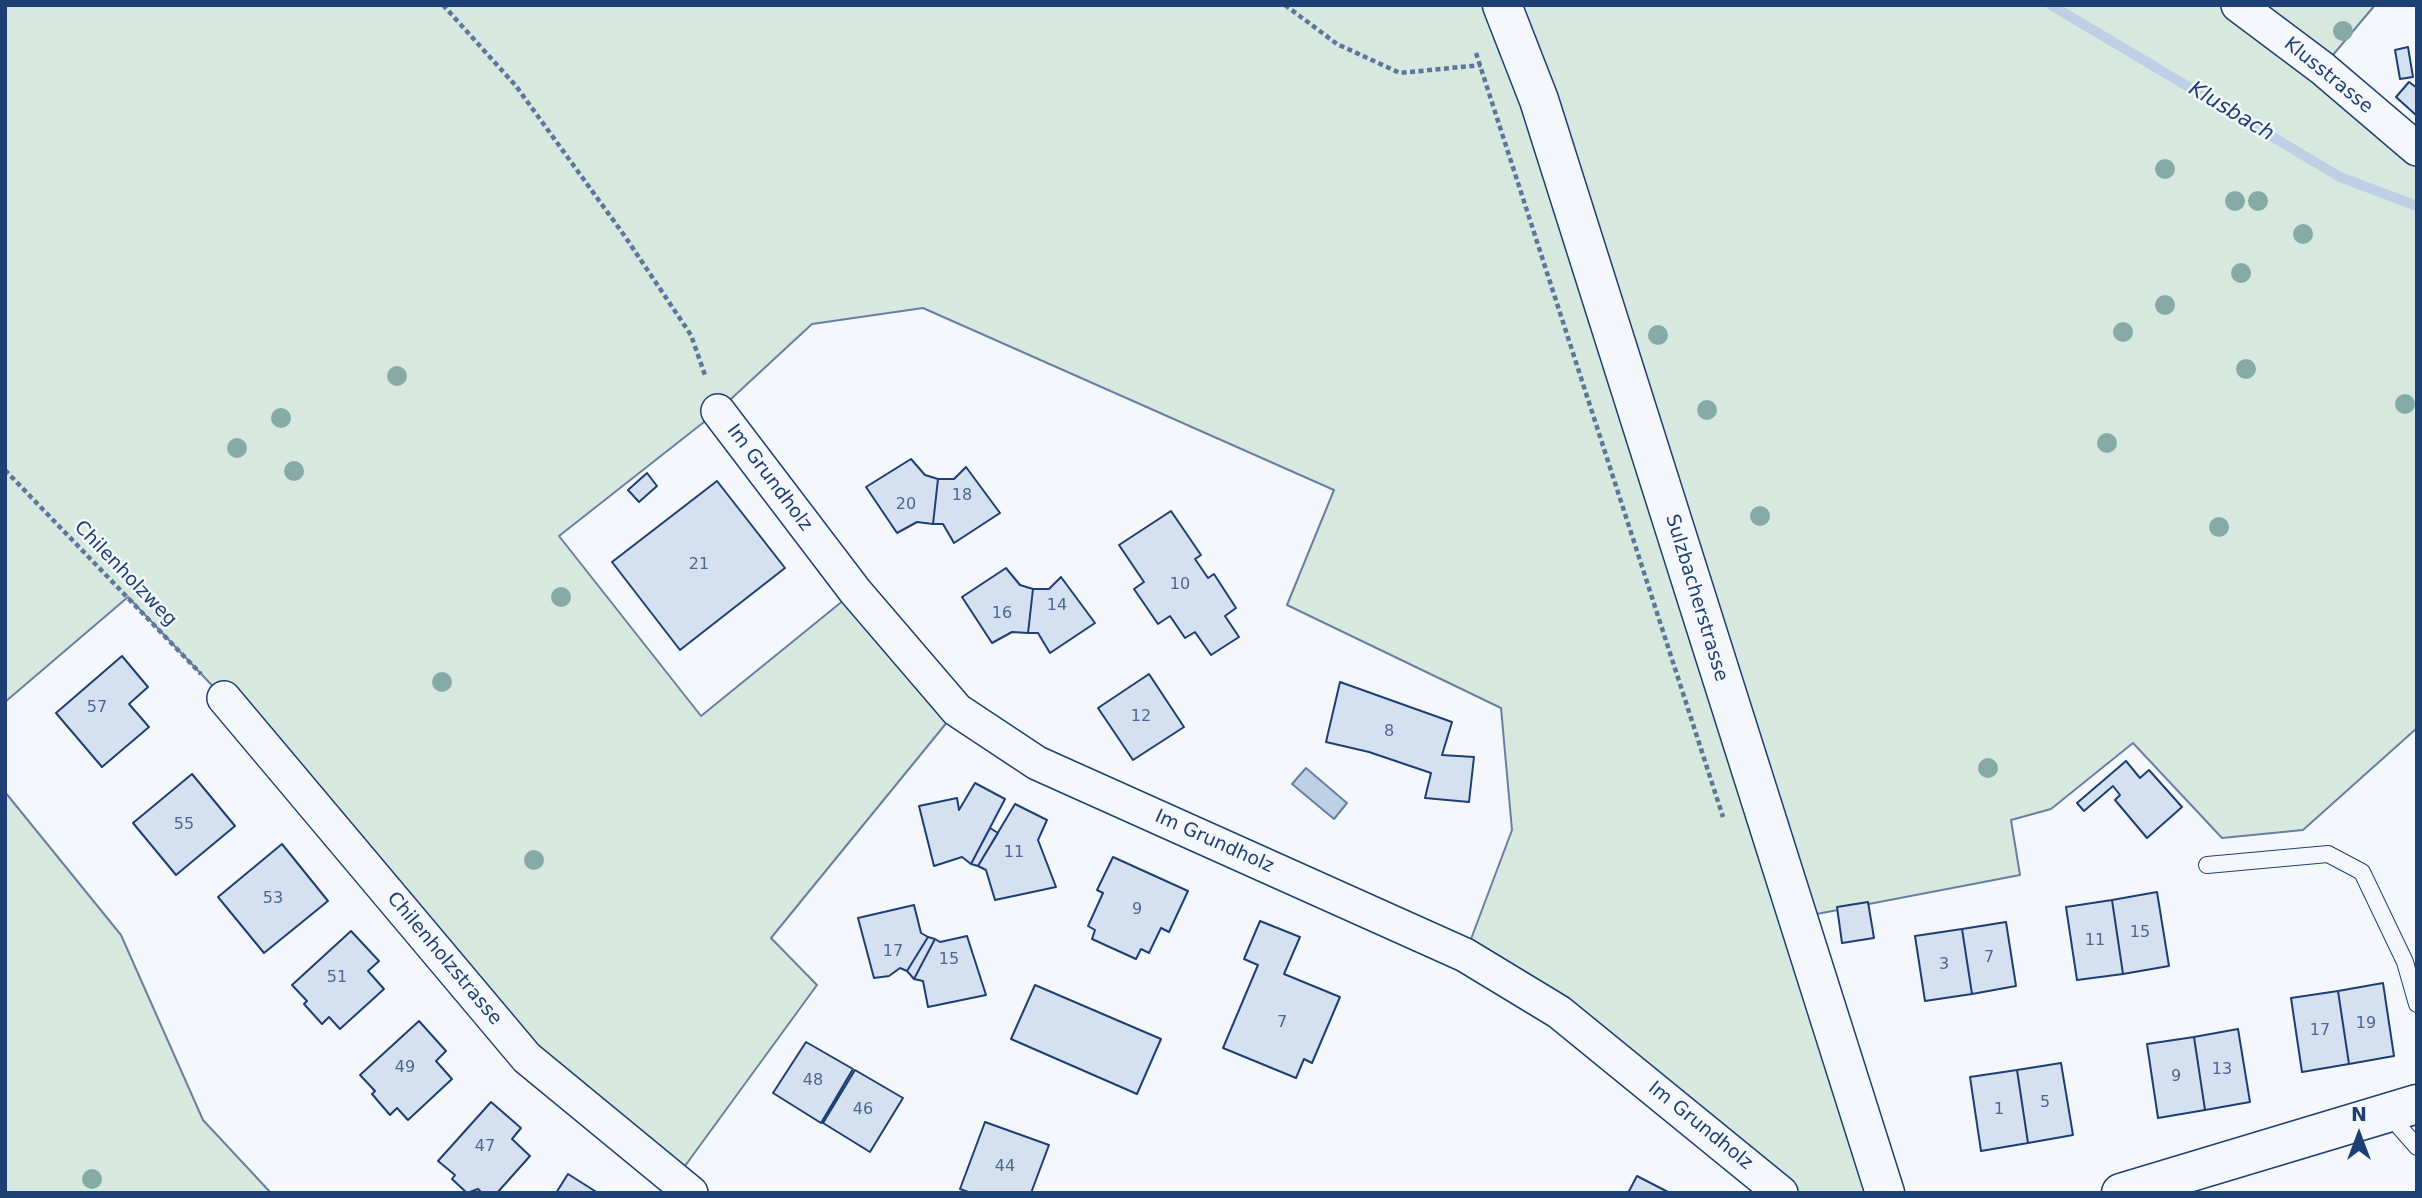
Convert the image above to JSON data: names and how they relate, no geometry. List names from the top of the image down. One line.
{"streets":{"street":["Klusstrasse","Im Grundholz","Sulzbacherstrasse","Chilenholzstrasse"],"path":["Chilenholzweg"]},"crossings":[["Chilenholzweg","Chilenholzstrasse"]],"water":["Klusbach"],"house_numbers":["18","20","21","10","14","16","57","12","8","55","11","53","9","15","11","17","7","15","3","51","7","19","17","49","13","9","48","5","46","1","47","44"],"north":"top"}
